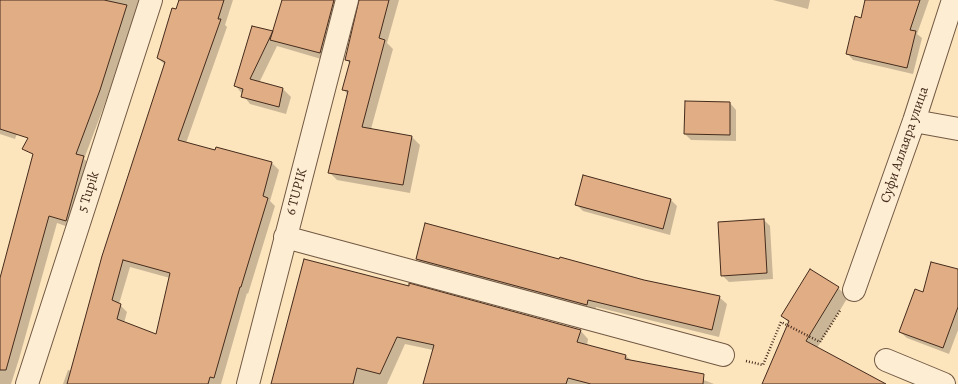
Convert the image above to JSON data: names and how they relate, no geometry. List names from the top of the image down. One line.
{"streets":{"street":["Суфи Аллаяра улица","5 Tupik","6 TUPIK"]}}
